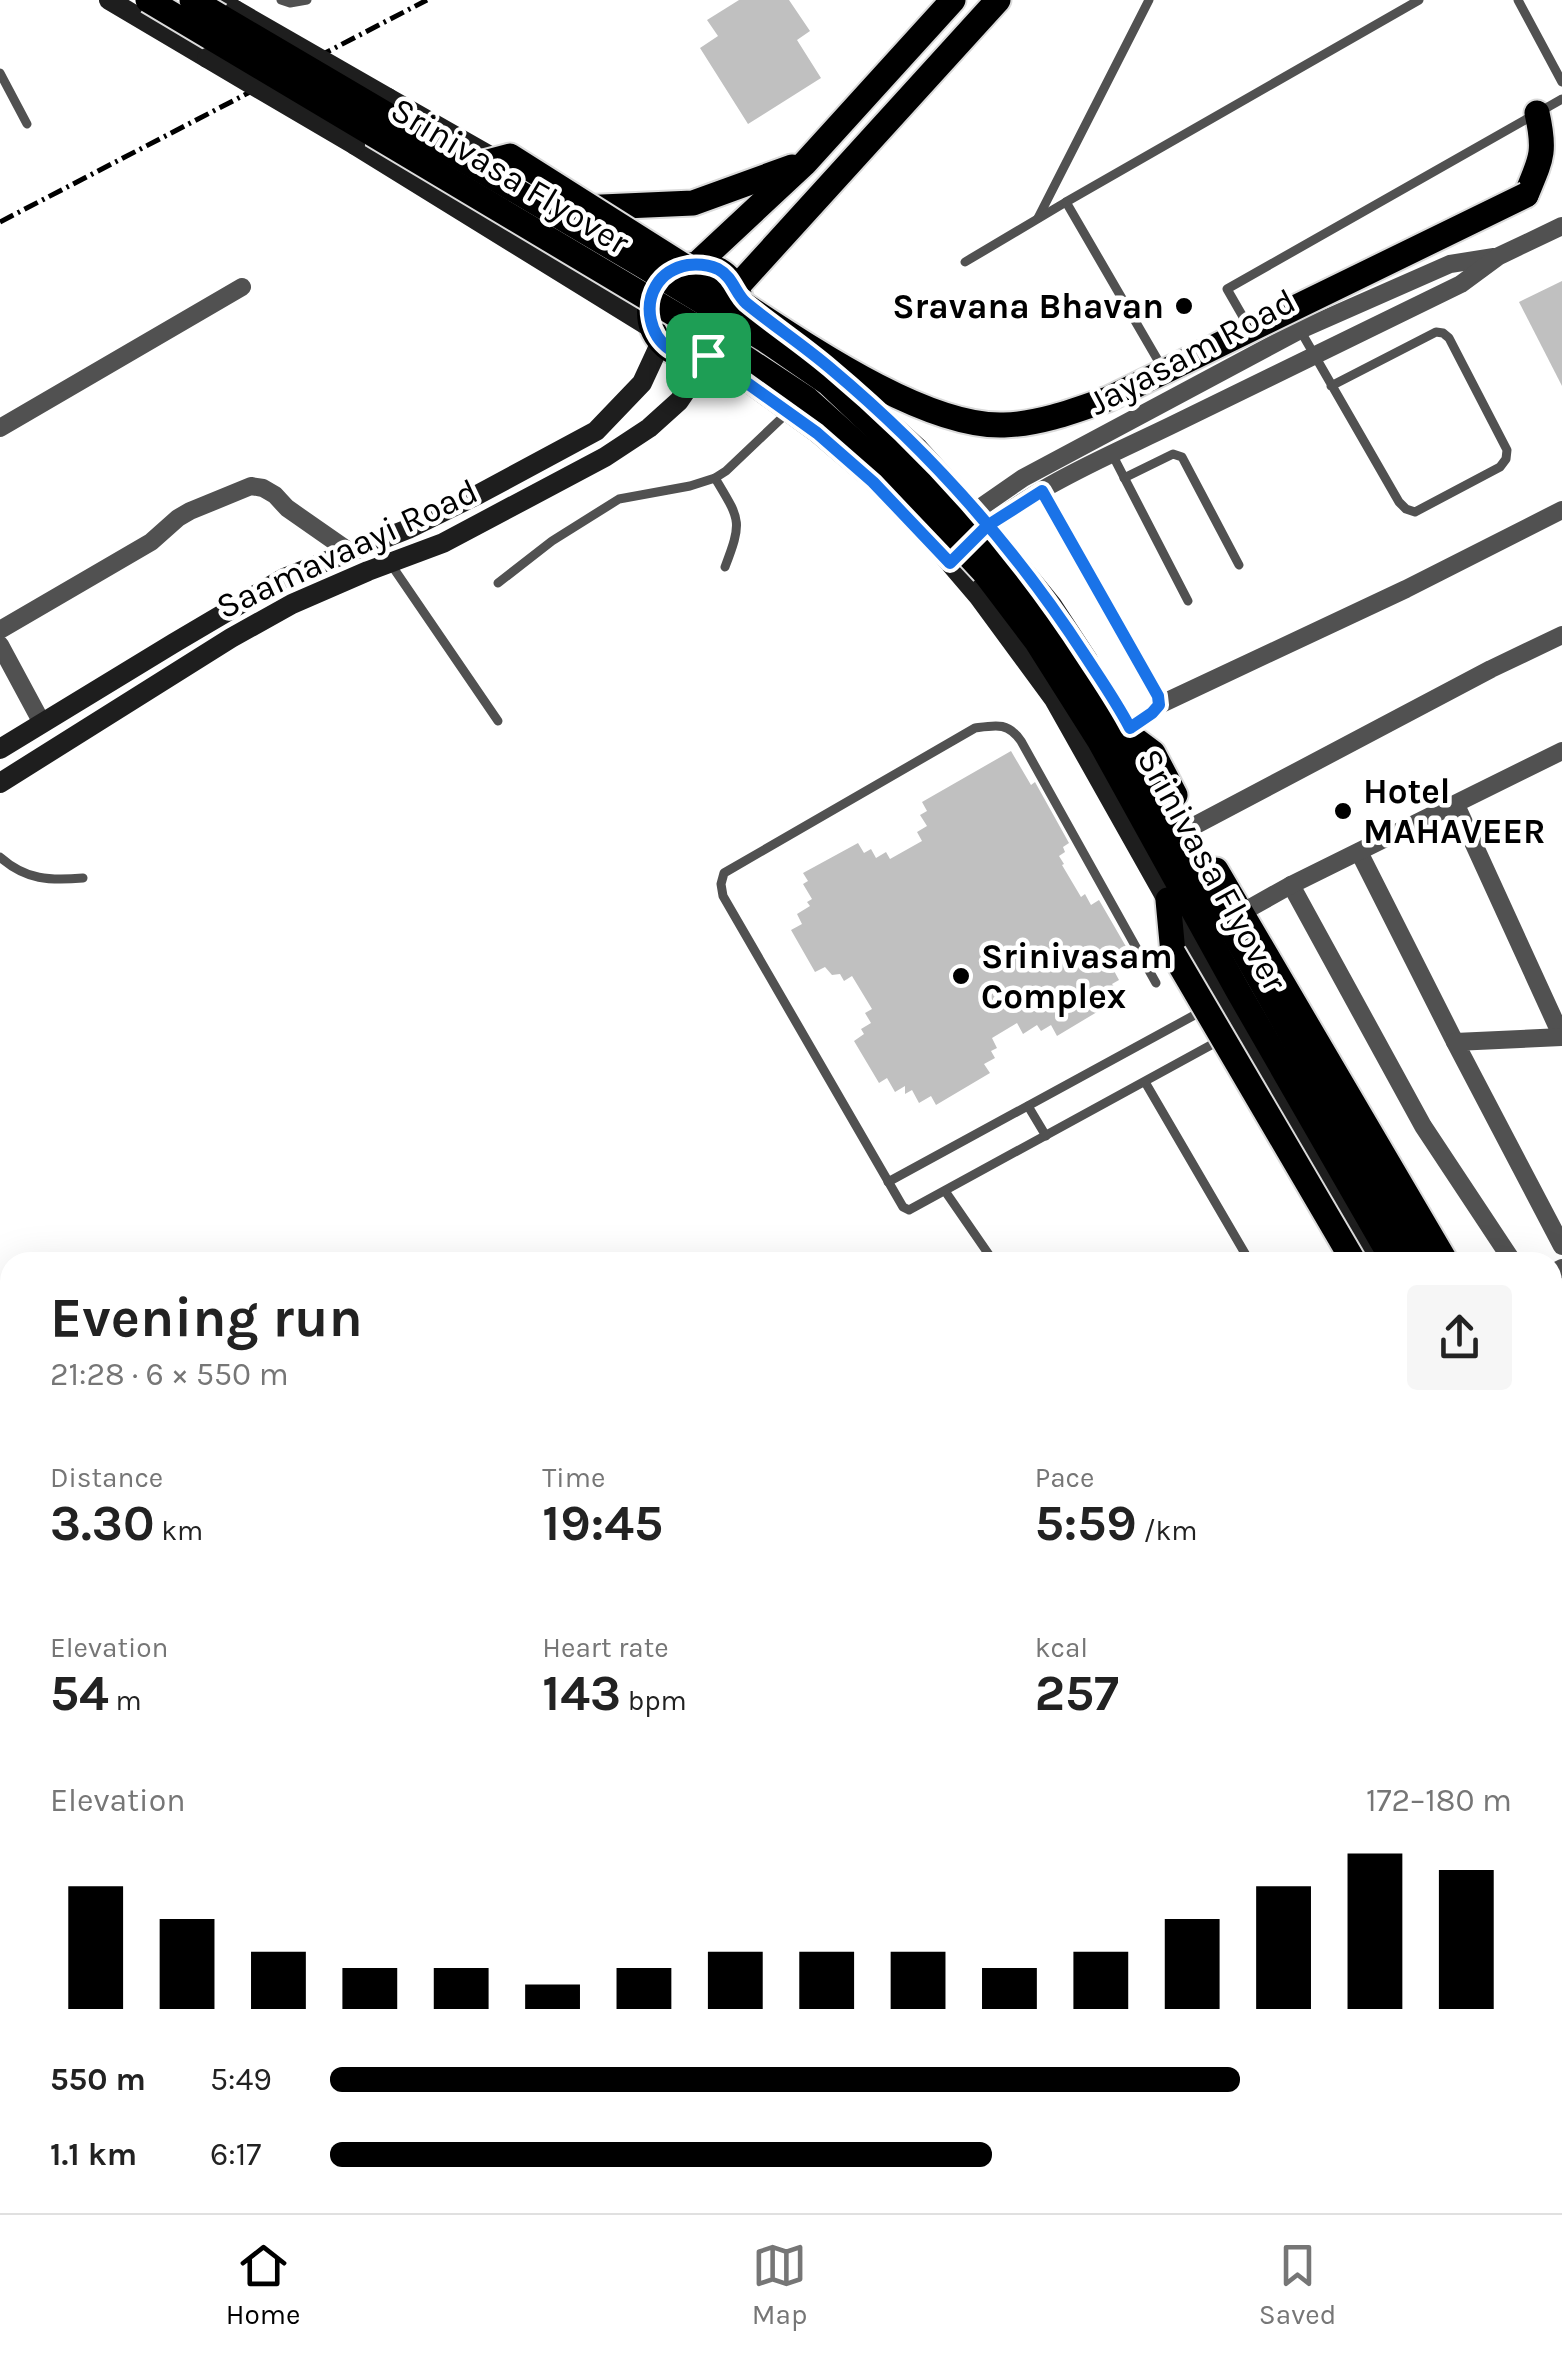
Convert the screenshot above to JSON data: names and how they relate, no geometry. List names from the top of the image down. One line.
{"streets":{"main road":["Srinivasa Flyover"],"street":["Jayasam Road","Saamavaayi Road"]},"places":["Sravana Bhavan","Hotel MAHAVEER","Srinivasam Complex"],"page":{"heading":["Evening run","21:28 · 6 × 550 m"],"stats":[["Distance","3.30 km"],["Time","19:45"],["Pace","5:59 /km"],["Elevation","54 m"],["Heart rate","143 bpm"],["kcal","257"]],"chart":["Elevation","172–180 m"],"list":[{"name":"550 m","note":"5:49"},{"name":"1.1 km","note":"6:17"}],"tabs":["Home","Map","Saved"]}}
